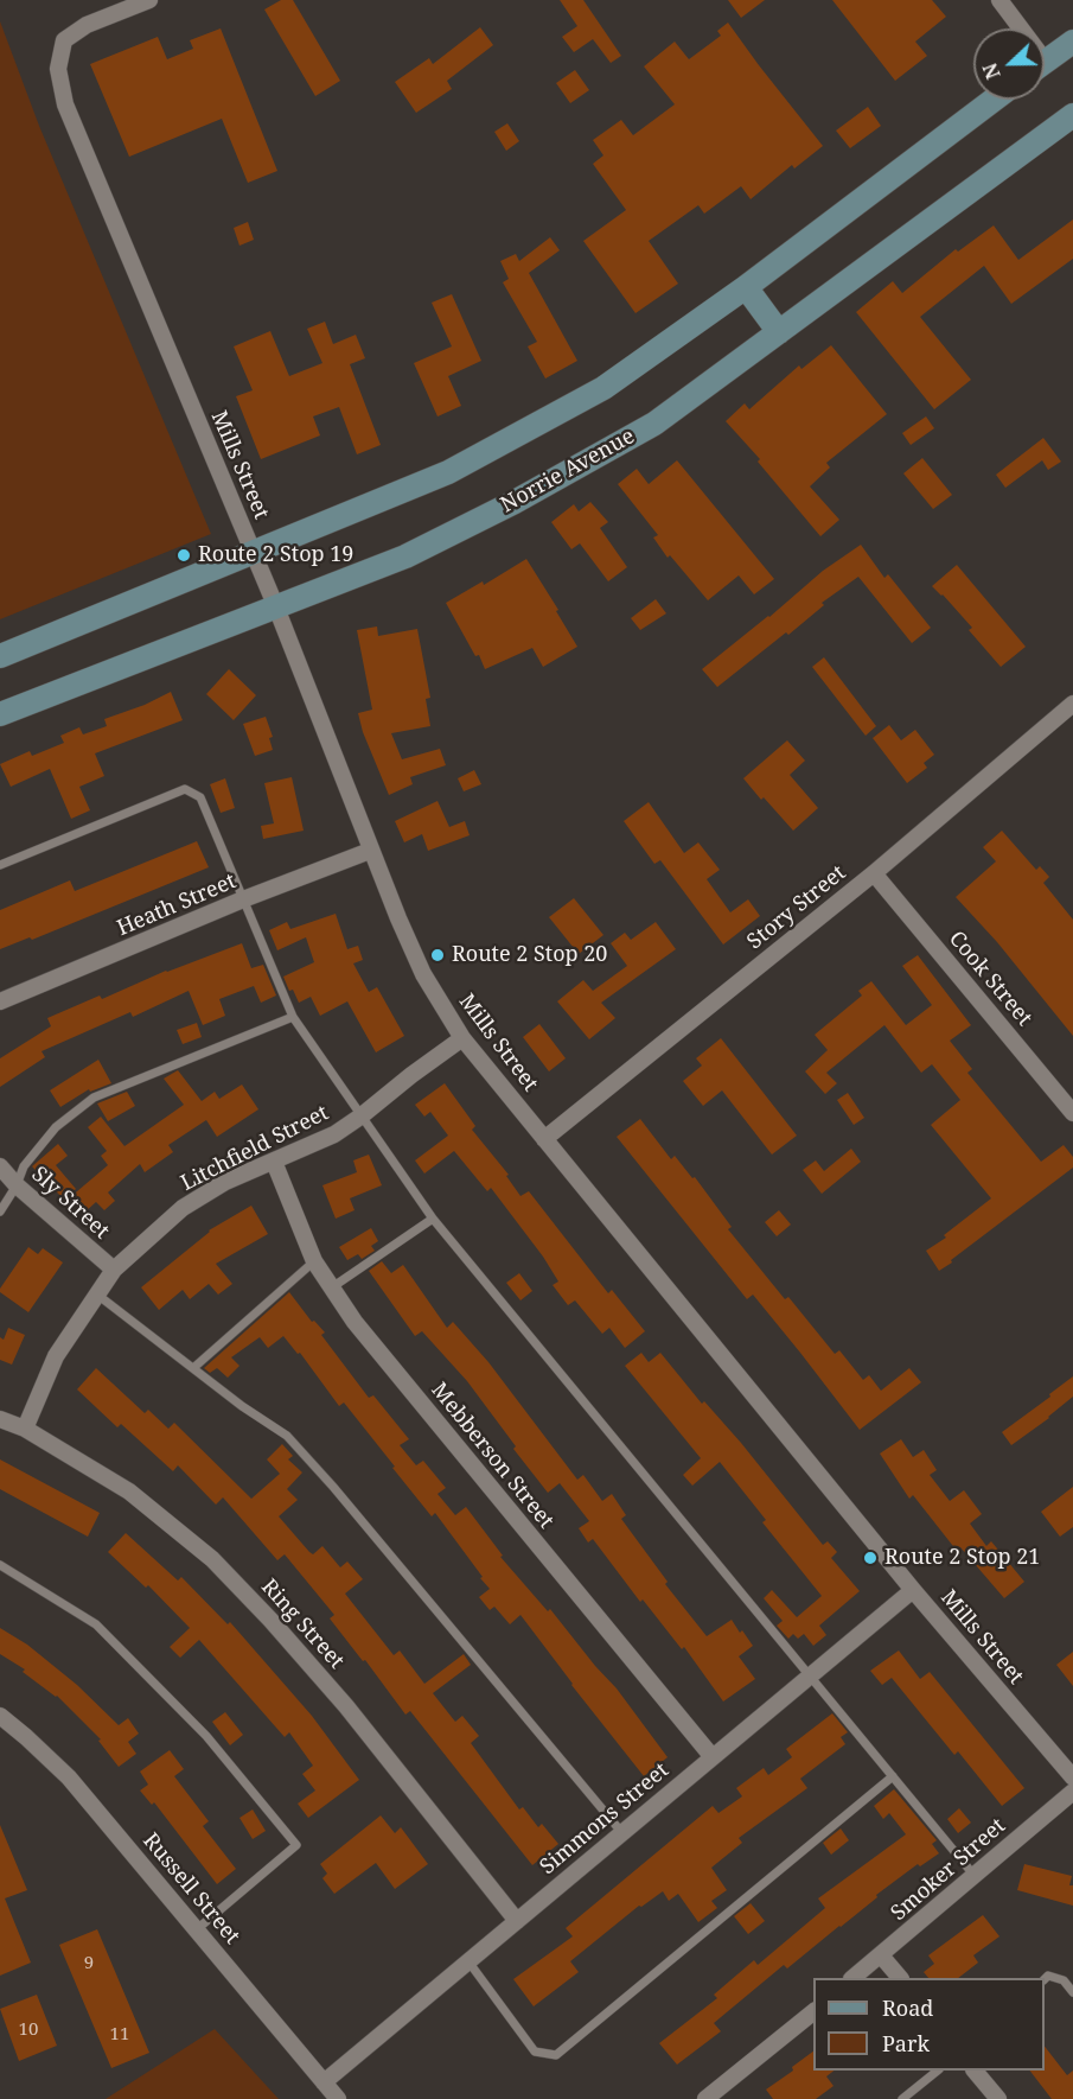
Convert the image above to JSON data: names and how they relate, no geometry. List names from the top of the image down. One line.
{"streets":{"main road":["Norrie Avenue"],"street":["Mills Street","Heath Street","Story Street","Cook Street","Litchfield Street","Sly Street","Mebberson Street","Ring Street","Simmons Street","Smoker Street","Russell Street"]},"crossings":[["Mills Street","Norrie Avenue"],["Mills Street","Heath Street"],["Mills Street","Story Street"],["Mills Street","Litchfield Street"],["Mills Street","Simmons Street"],["Story Street","Cook Street"],["Litchfield Street","Sly Street"],["Litchfield Street","Mebberson Street"],["Litchfield Street","Ring Street"],["Mebberson Street","Simmons Street"],["Ring Street","Simmons Street"],["Simmons Street","Russell Street"]],"places":["Route 2 Stop 19","Route 2 Stop 20","Route 2 Stop 21"],"house_numbers":["9","10","11"],"legend":["Road","Park"],"north":"left"}
